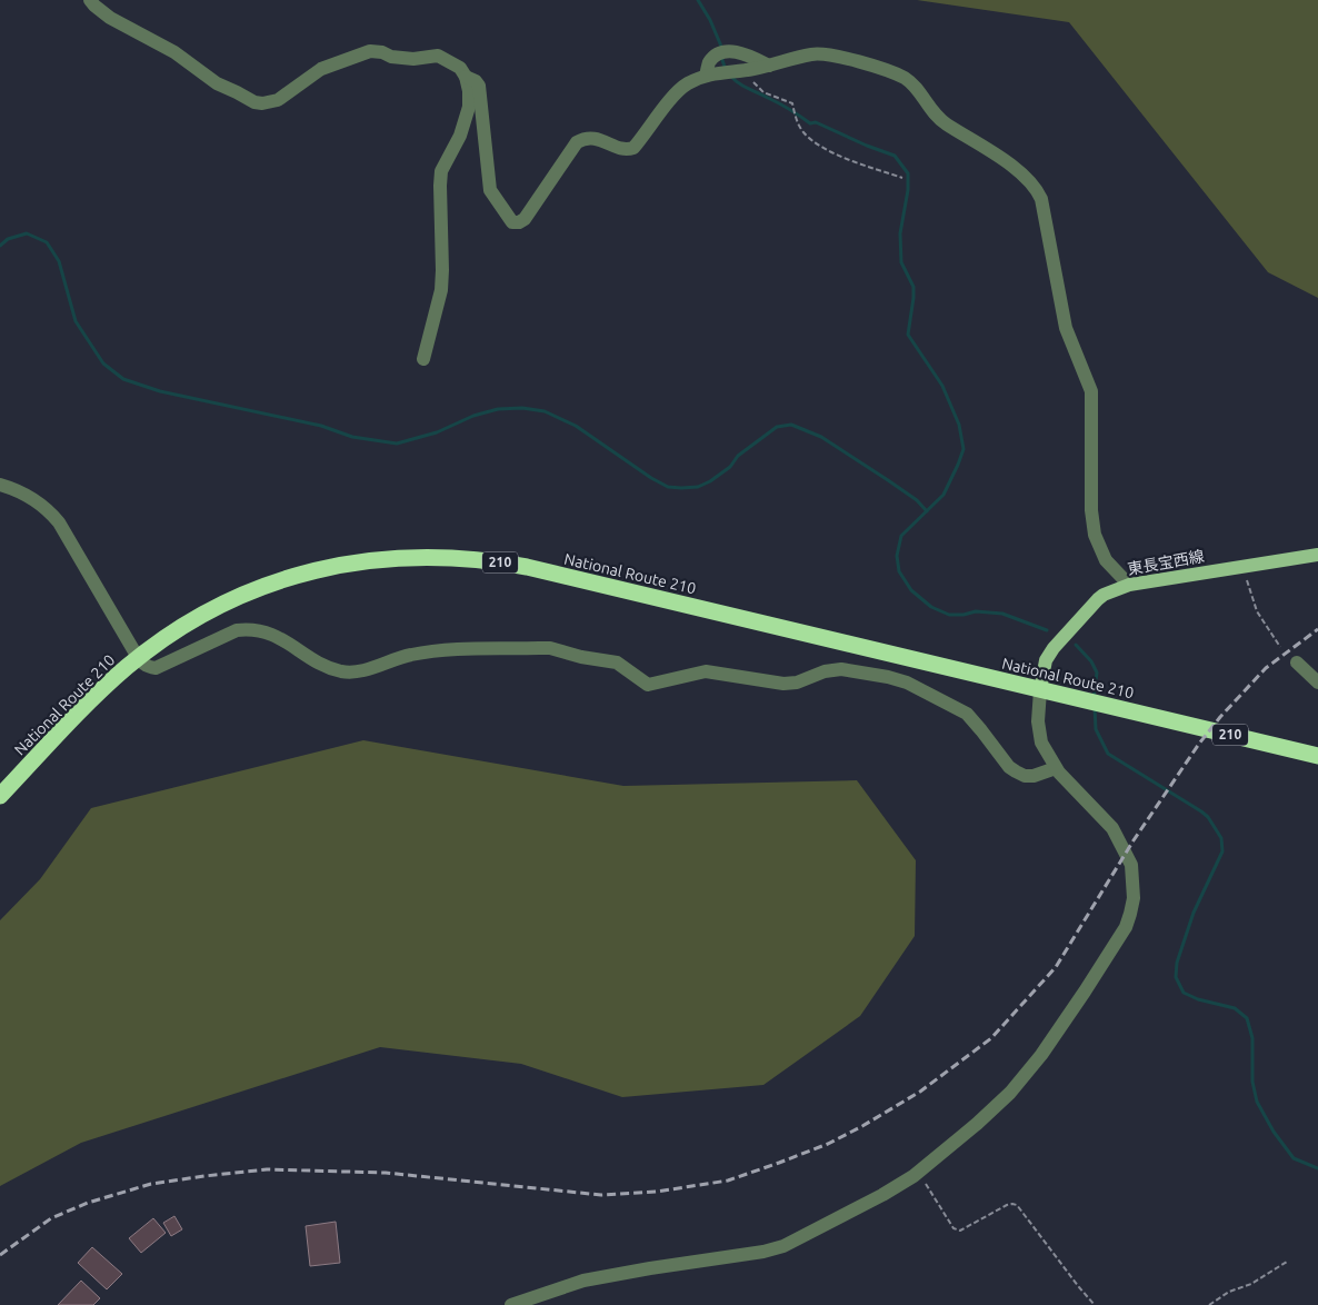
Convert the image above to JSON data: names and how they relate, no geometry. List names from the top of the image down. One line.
{"streets":{"highway":["210","National Route 210"],"main road":["東長宝西線"]},"crossings":[["東長宝西線","National Route 210"]]}
